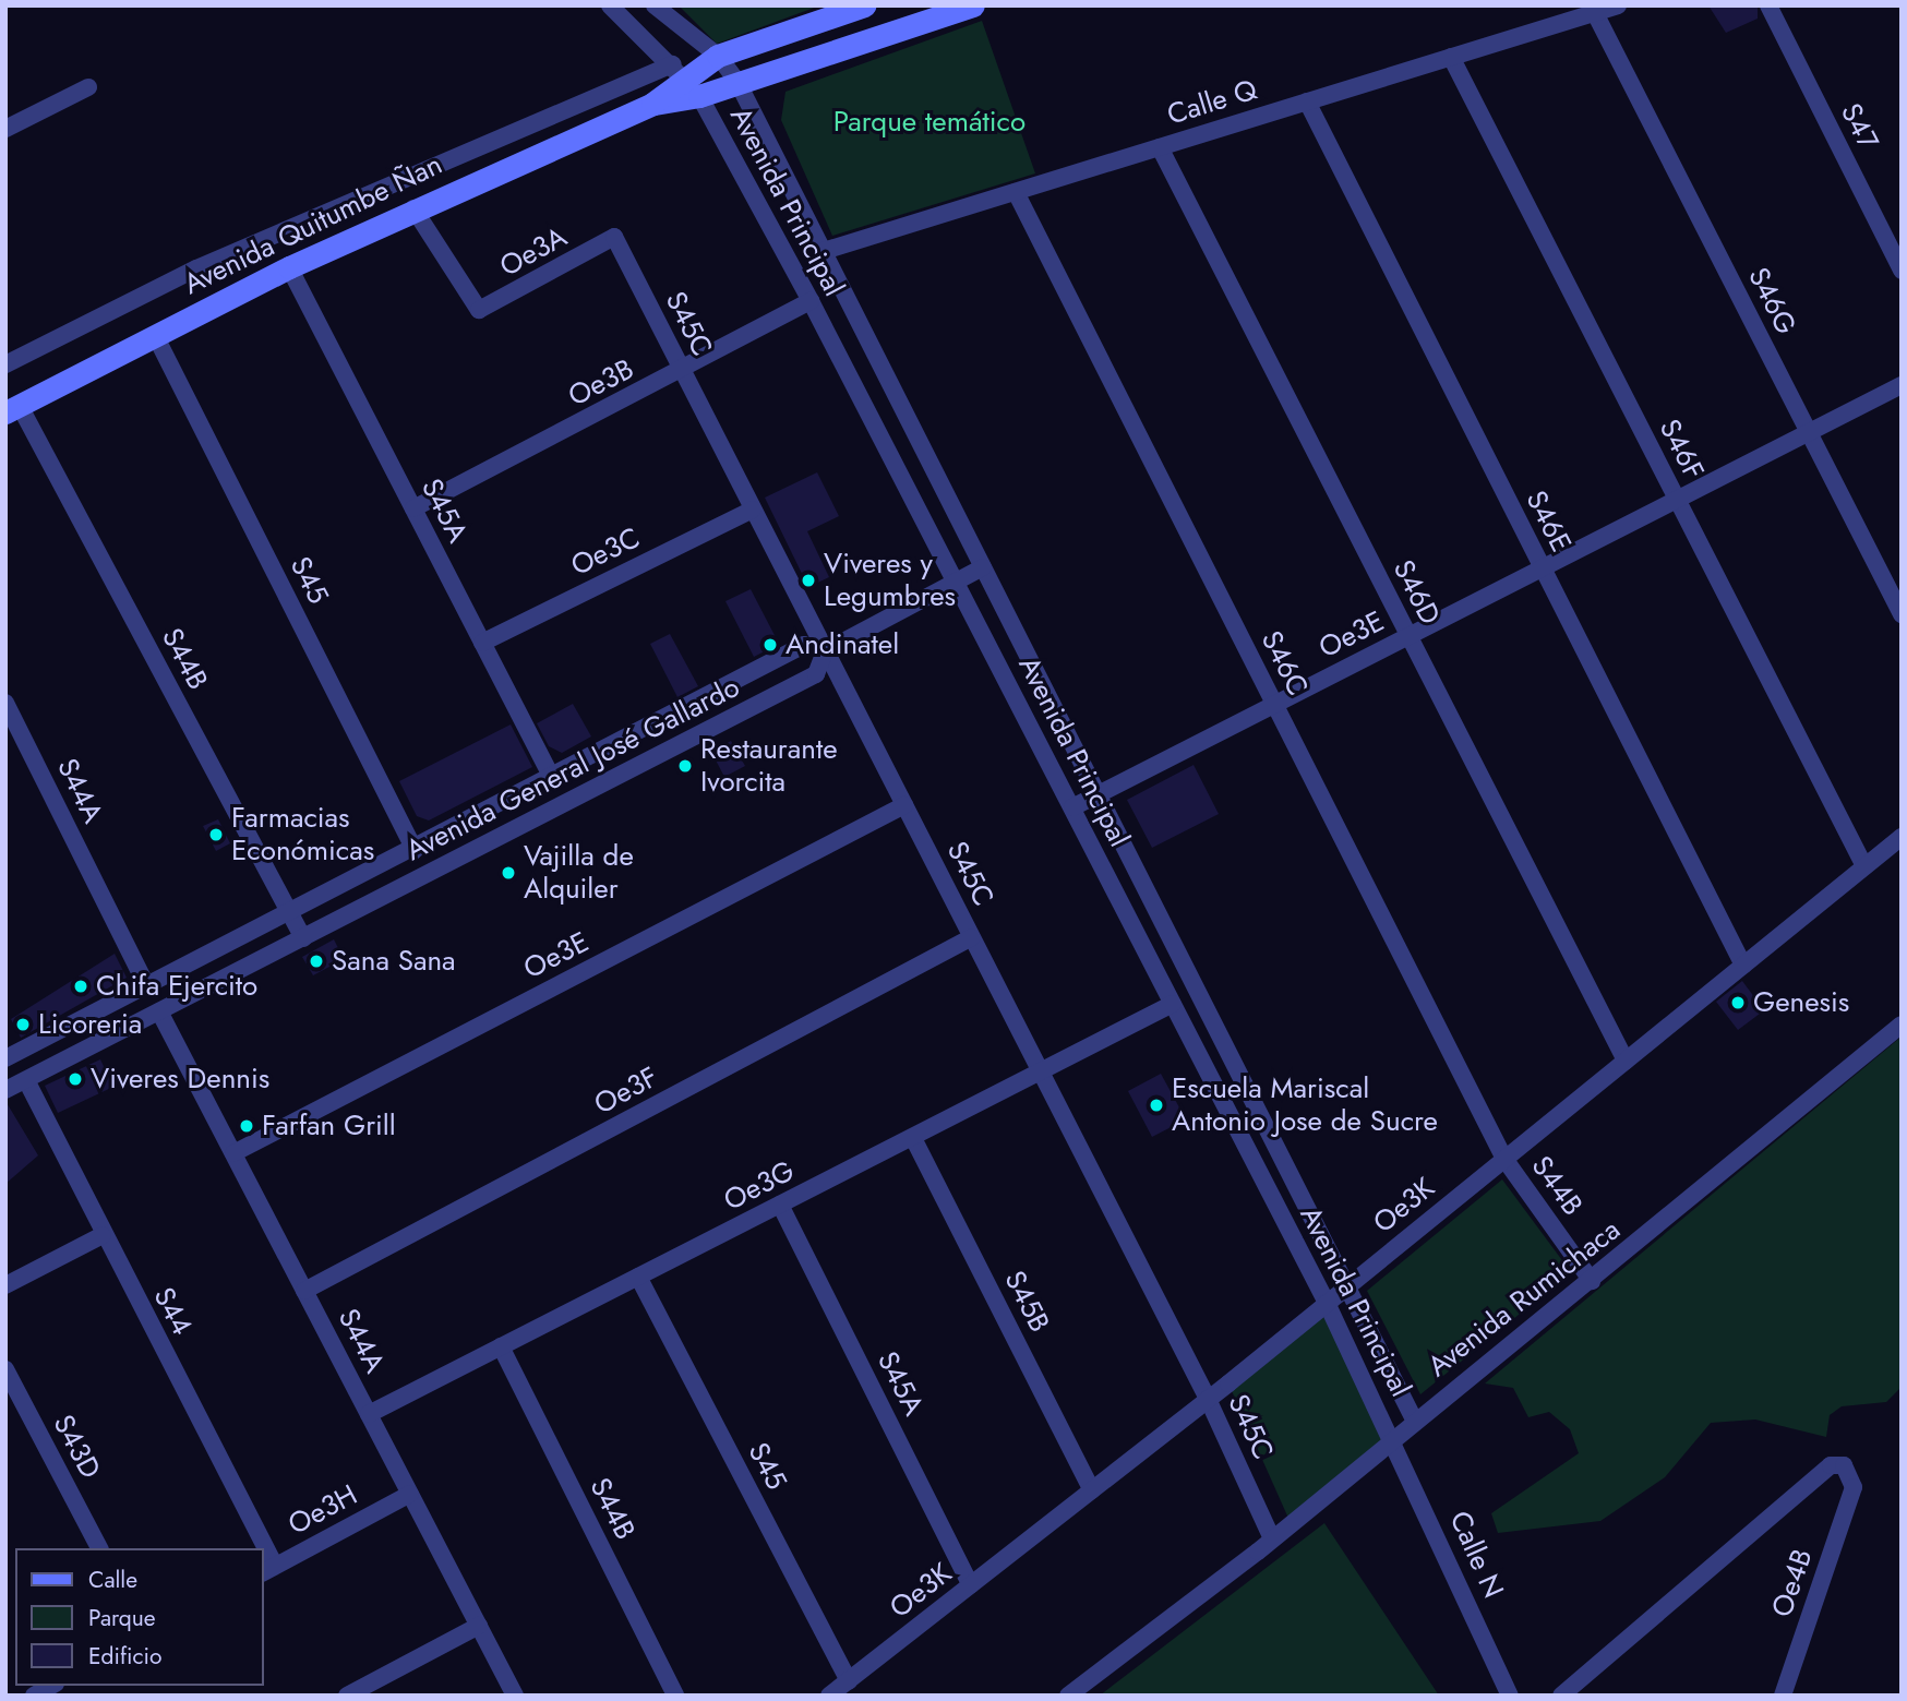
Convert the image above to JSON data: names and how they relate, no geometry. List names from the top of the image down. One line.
{"streets":{"street":["Calle Q","S47","Avenida Principal","Avenida Quitumbe Ñan","Oe3A","S46G","S45C","Oe3B","S46F","S45A","S46E","Oe3C","S45","S46D","Oe3E","S44B","S46C","Avenida General José Gallardo","S44A","Oe3F","Oe3G","Oe3K","Avenida Rumichaca","S45B","S44","S43D","Oe3H","Calle N","Oe4B"]},"crossings":[["Calle Q","Avenida Principal"],["Calle Q","S46G"],["Calle Q","S46F"],["Calle Q","S46E"],["Calle Q","S46D"],["Calle Q","S46C"],["Avenida Principal","Avenida Quitumbe Ñan"],["Avenida Principal","Oe3B"],["Avenida Principal","Oe3E"],["Avenida Principal","Avenida General José Gallardo"],["Avenida Principal","Oe3G"],["Avenida Principal","Oe3K"],["Avenida Principal","Avenida Rumichaca"],["Avenida Principal","Calle N"],["Avenida Quitumbe Ñan","Oe3A"],["Avenida Quitumbe Ñan","S45A"],["Avenida Quitumbe Ñan","S45"],["Avenida Quitumbe Ñan","S44B"],["Oe3A","S45C"],["S46G","Oe3E"],["S45C","Oe3B"],["S45C","Oe3C"],["S45C","Oe3E"],["S45C","Avenida General José Gallardo"],["S45C","Oe3F"],["S45C","Oe3G"],["S45C","Oe3K"],["S45C","Avenida Rumichaca"],["Oe3B","S45A"],["S46F","Oe3E"],["S46F","Oe3K"],["S45A","Oe3C"],["S45A","Avenida General José Gallardo"],["S45A","Oe3G"],["S45A","Oe3K"],["S46E","Oe3E"],["S46E","Oe3K"],["S45","Avenida General José Gallardo"],["S45","Oe3G"],["S45","Oe3K"],["S46D","Oe3E"],["S46D","Oe3K"],["Oe3E","S46C"],["Oe3E","S44A"],["S44B","S46C"],["S44B","Avenida General José Gallardo"],["S44B","Oe3G"],["S44B","Oe3K"],["S44B","Avenida Rumichaca"],["S46C","Oe3K"],["Avenida General José Gallardo","S44A"],["Avenida General José Gallardo","S44"],["S44A","Oe3F"],["S44A","Oe3G"],["S44A","Oe3H"],["Oe3G","S45B"],["Oe3K","S45B"],["Avenida Rumichaca","Calle N"]],"parks":["Parque temático"],"places":["Viveres y Legumbres","Andinatel","Restaurante Ivorcita","Farmacias Económicas","Vajilla de Alquiler","Sana Sana","Chifa Ejercito","Genesis","Licoreria","Viveres Dennis","Escuela Mariscal Antonio Jose de Sucre","Farfan Grill"],"legend":["Calle","Parque","Edificio"]}
